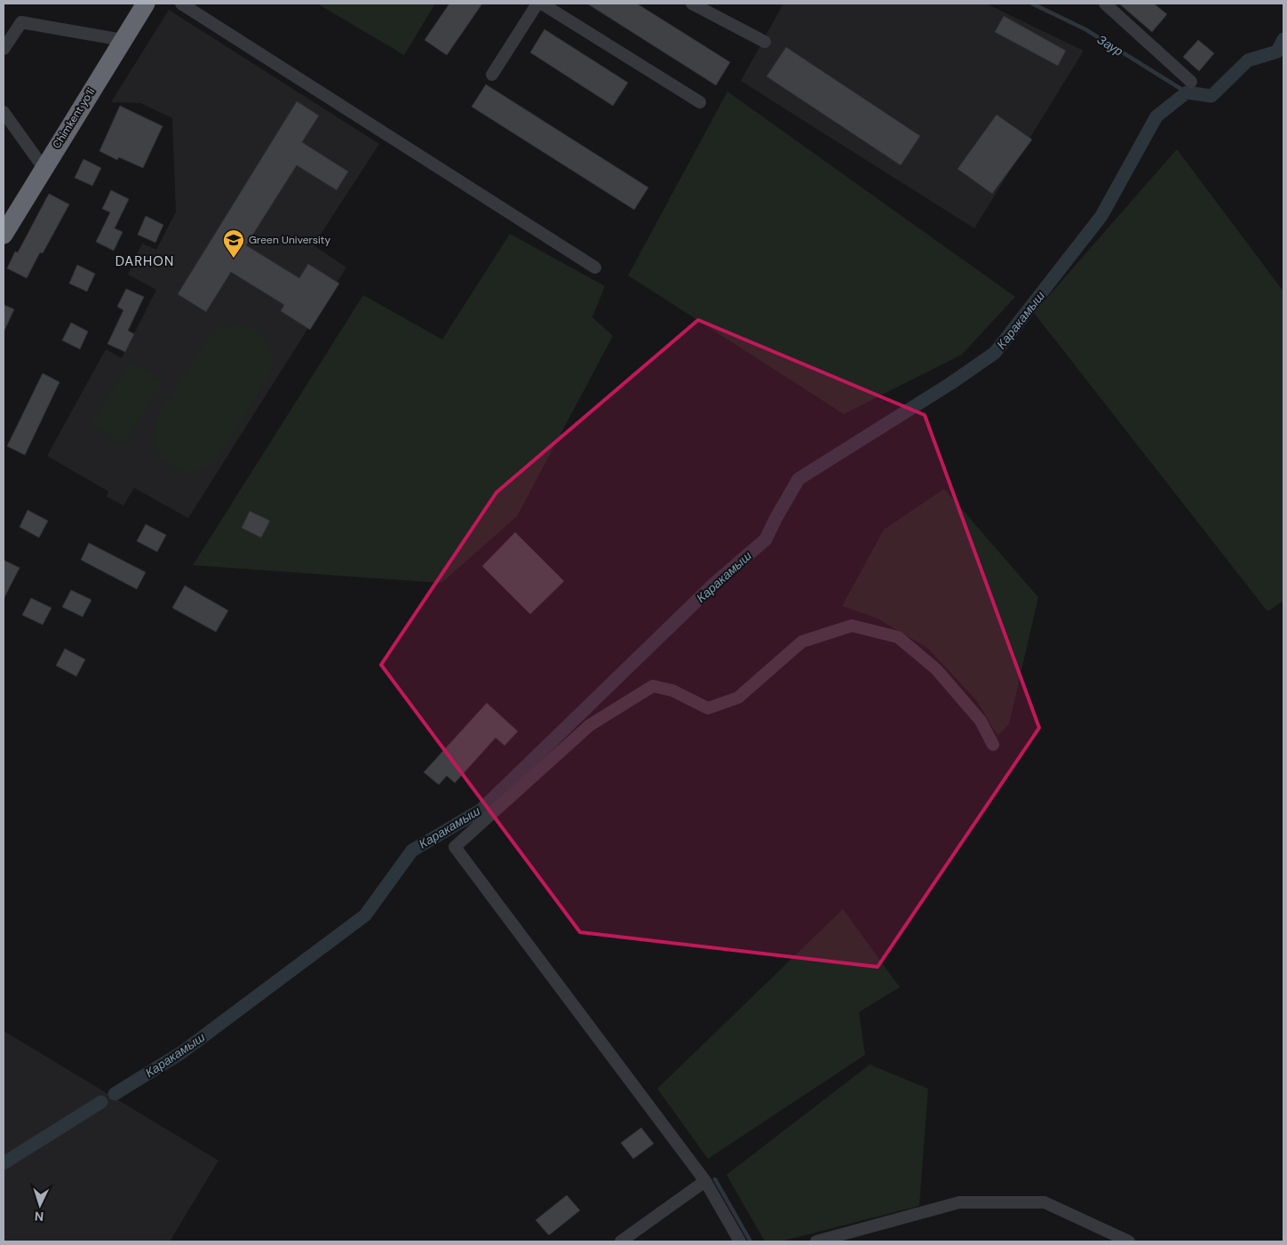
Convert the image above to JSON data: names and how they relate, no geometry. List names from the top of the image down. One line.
{"streets":{"highway":["Chimkent yo‘li"]},"districts":["DARHON"],"water":["Заур","Каракамыш"],"places":{"school or university":["Green University"]},"north":"bottom"}
